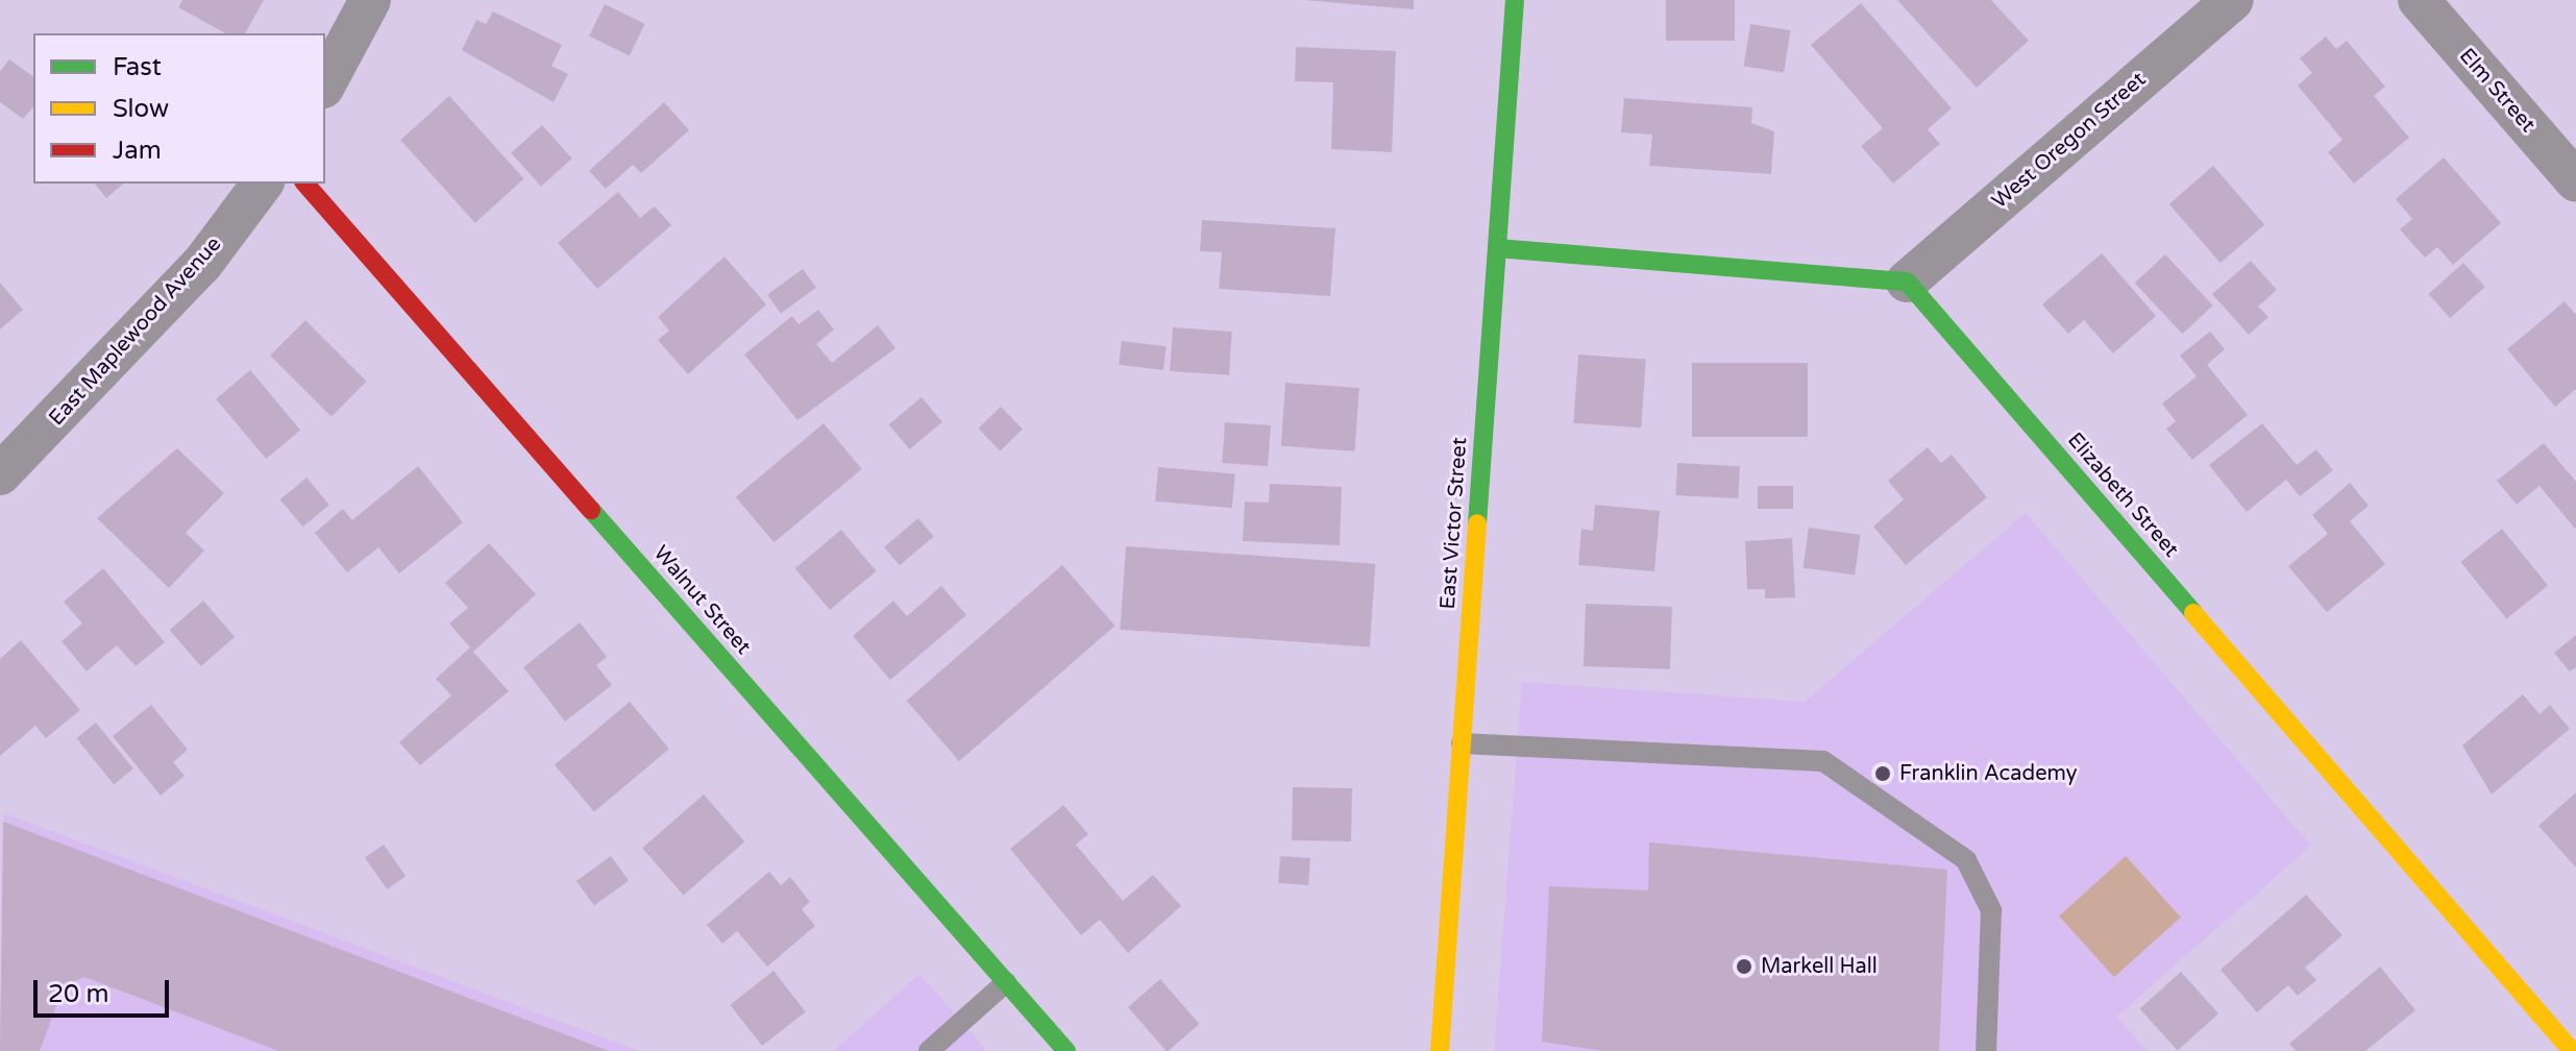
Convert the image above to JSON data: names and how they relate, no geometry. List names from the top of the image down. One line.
{"streets":{"street":["Elm Street","West Oregon Street","East Maplewood Avenue","Elizabeth Street","East Victor Street","Walnut Street"]},"crossings":[["West Oregon Street","Elizabeth Street"]],"places":["Franklin Academy","Markell Hall"],"legend":["Fast","Slow","Jam"],"scale_bar":"20 m"}
